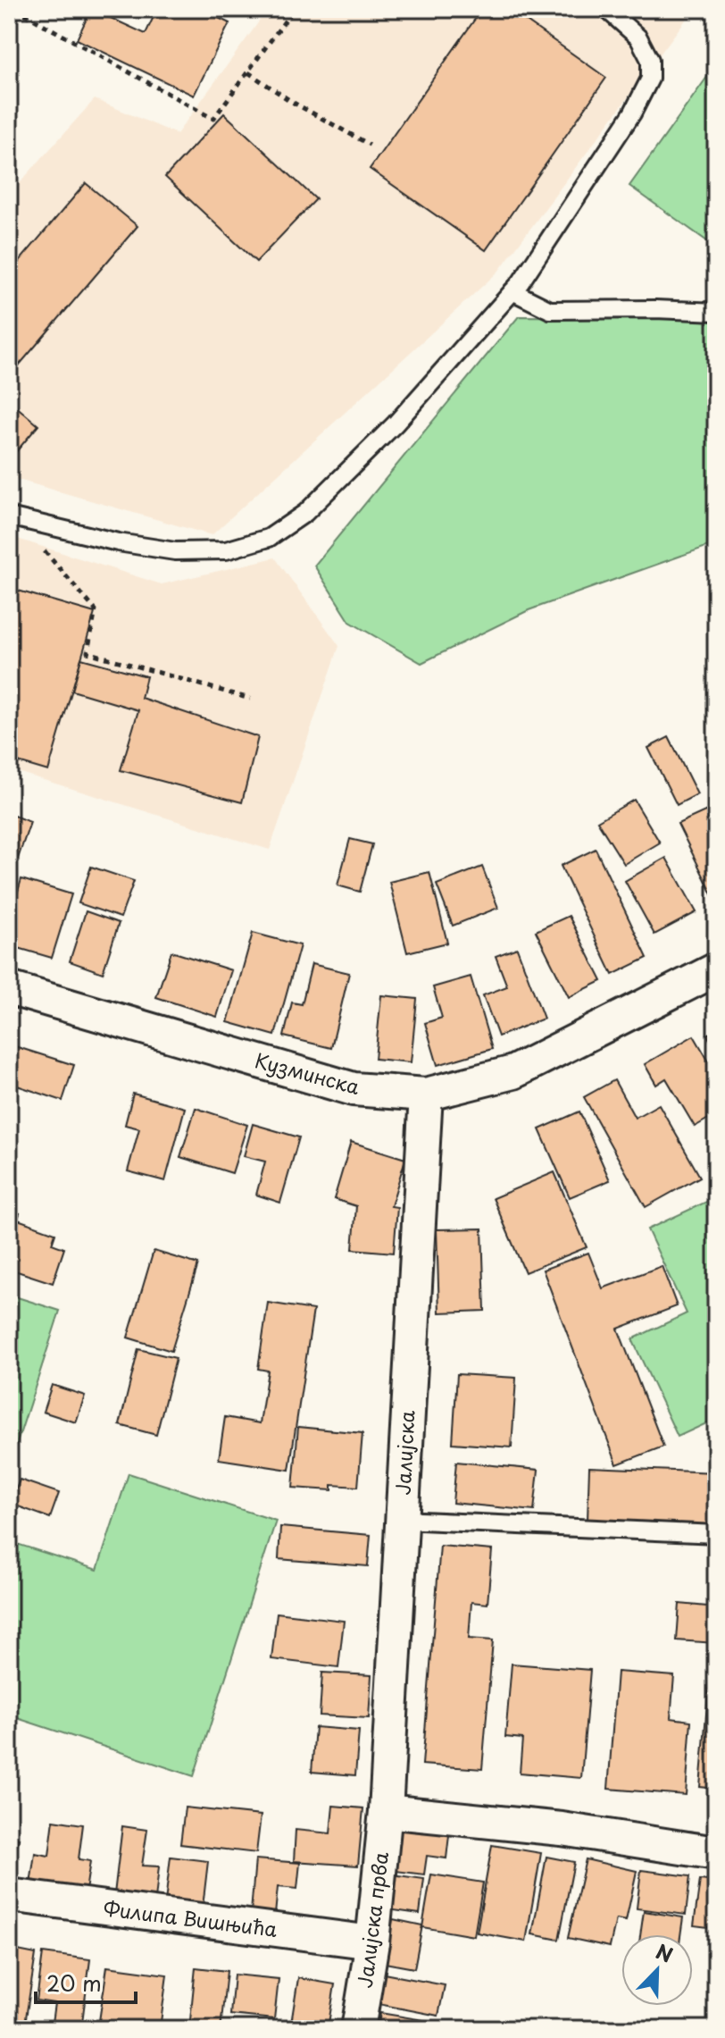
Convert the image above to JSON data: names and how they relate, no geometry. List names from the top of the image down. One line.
{"streets":{"street":["Кузминска","Јалијска","Филипа Вишњића","Јалијска прва"]},"crossings":[["Кузминска","Јалијска"],["Јалијска","Јалијска прва"],["Филипа Вишњића","Јалијска прва"]],"scale_bar":"20 m","north":"top right"}
